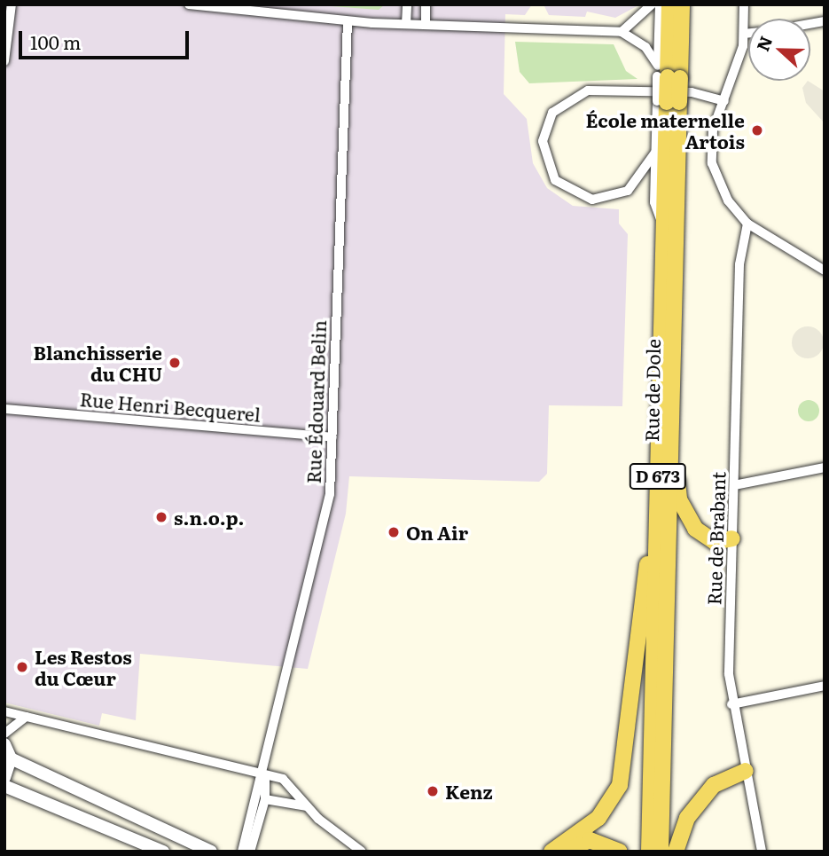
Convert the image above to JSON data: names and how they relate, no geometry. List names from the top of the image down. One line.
{"streets":{"main road":["Rue de Dole","D 673"],"street":["Rue Édouard Belin","Rue Henri Becquerel","Rue de Brabant"]},"crossings":[["Rue Édouard Belin","Rue Henri Becquerel"]],"places":["École maternelle Artois","Blanchisserie du CHU","s.n.o.p.","On Air","Les Restos du Cœur","Kenz"],"scale_bar":"100 m","north":"left"}
